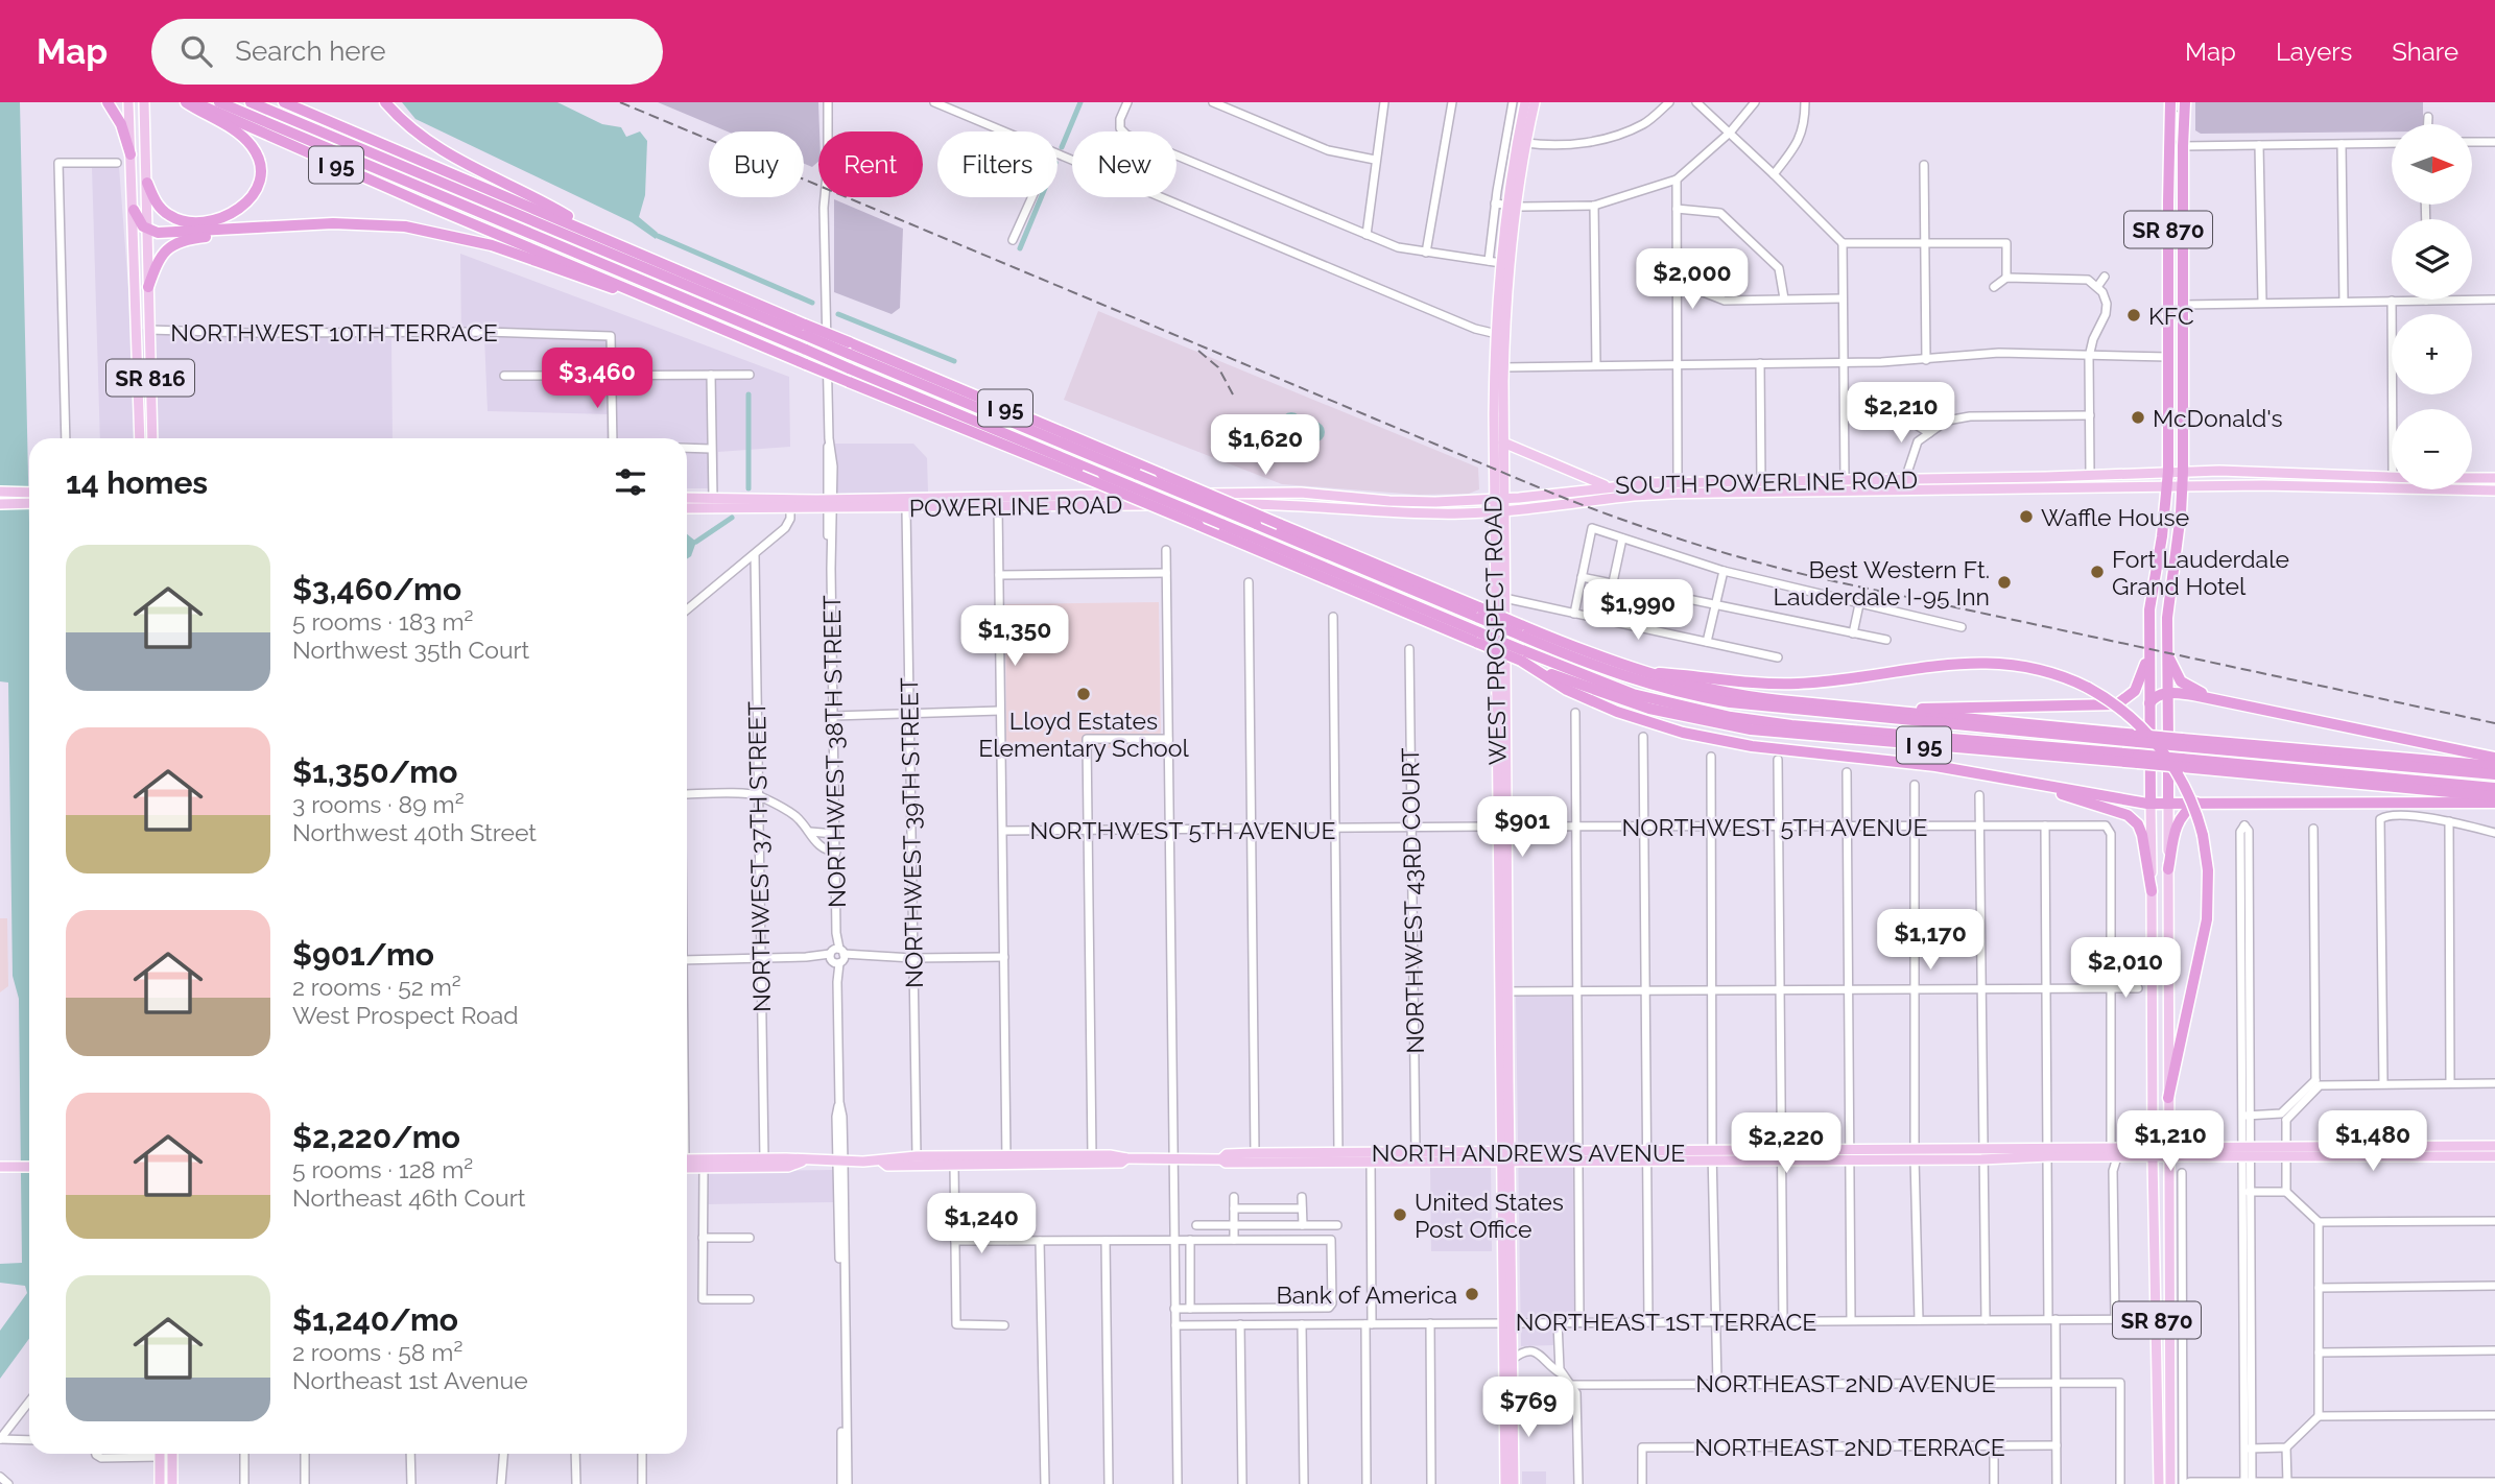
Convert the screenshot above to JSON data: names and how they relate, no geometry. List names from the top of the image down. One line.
{"streets":{"highway":["I 95","SR 870"],"main road":["SR 816","SOUTH POWERLINE ROAD","POWERLINE ROAD","WEST PROSPECT ROAD","NORTH ANDREWS AVENUE"],"street":["NORTHWEST 10TH TERRACE","NORTHWEST 38TH STREET","NORTHWEST 5TH AVENUE","NORTHWEST 39TH STREET","NORTHWEST 37TH STREET","NORTHWEST 43RD COURT","NORTHEAST 1ST TERRACE","NORTHEAST 2ND AVENUE","NORTHEAST 2ND TERRACE"]},"crossings":[["SR 870","SOUTH POWERLINE ROAD"],["SR 870","NORTH ANDREWS AVENUE"],["SR 870","NORTHEAST 1ST TERRACE"],["NORTHWEST 10TH TERRACE","SR 816"],["SOUTH POWERLINE ROAD","POWERLINE ROAD"],["SOUTH POWERLINE ROAD","WEST PROSPECT ROAD"],["POWERLINE ROAD","NORTHWEST 38TH STREET"],["POWERLINE ROAD","NORTHWEST 39TH STREET"],["WEST PROSPECT ROAD","NORTHWEST 5TH AVENUE"],["WEST PROSPECT ROAD","NORTH ANDREWS AVENUE"],["WEST PROSPECT ROAD","NORTHEAST 1ST TERRACE"],["NORTHWEST 38TH STREET","NORTH ANDREWS AVENUE"],["NORTHWEST 5TH AVENUE","NORTHWEST 43RD COURT"],["NORTHWEST 39TH STREET","NORTH ANDREWS AVENUE"],["NORTHWEST 37TH STREET","NORTH ANDREWS AVENUE"],["NORTHWEST 43RD COURT","NORTH ANDREWS AVENUE"]],"places":["KFC","McDonald's","Waffle House","Fort Lauderdale Grand Hotel","Best Western Ft. Lauderdale I-95 Inn","Lloyd Estates Elementary School","United States Post Office","Bank of America"],"north":"right","page":{"header":"Map","search":"Search here","nav":["Map","Layers","Share"],"map_buttons":["+","−"],"chip":["Buy","Rent","Filters","New"],"price":["$2,000","$3,460","$2,210","$1,620","$1,990","$1,350","$901","$1,170","$2,010","$1,210","$1,480","$2,220","$1,240","$769"],"heading":"14 homes","list":[{"name":"$3,460/mo","note":"5 rooms · 183 m² · Northwest 35th Court"},{"name":"$1,350/mo","note":"3 rooms · 89 m² · Northwest 40th Street"},{"name":"$901/mo","note":"2 rooms · 52 m² · West Prospect Road"},{"name":"$2,220/mo","note":"5 rooms · 128 m² · Northeast 46th Court"},{"name":"$1,240/mo","note":"2 rooms · 58 m² · Northeast 1st Avenue"}]}}
